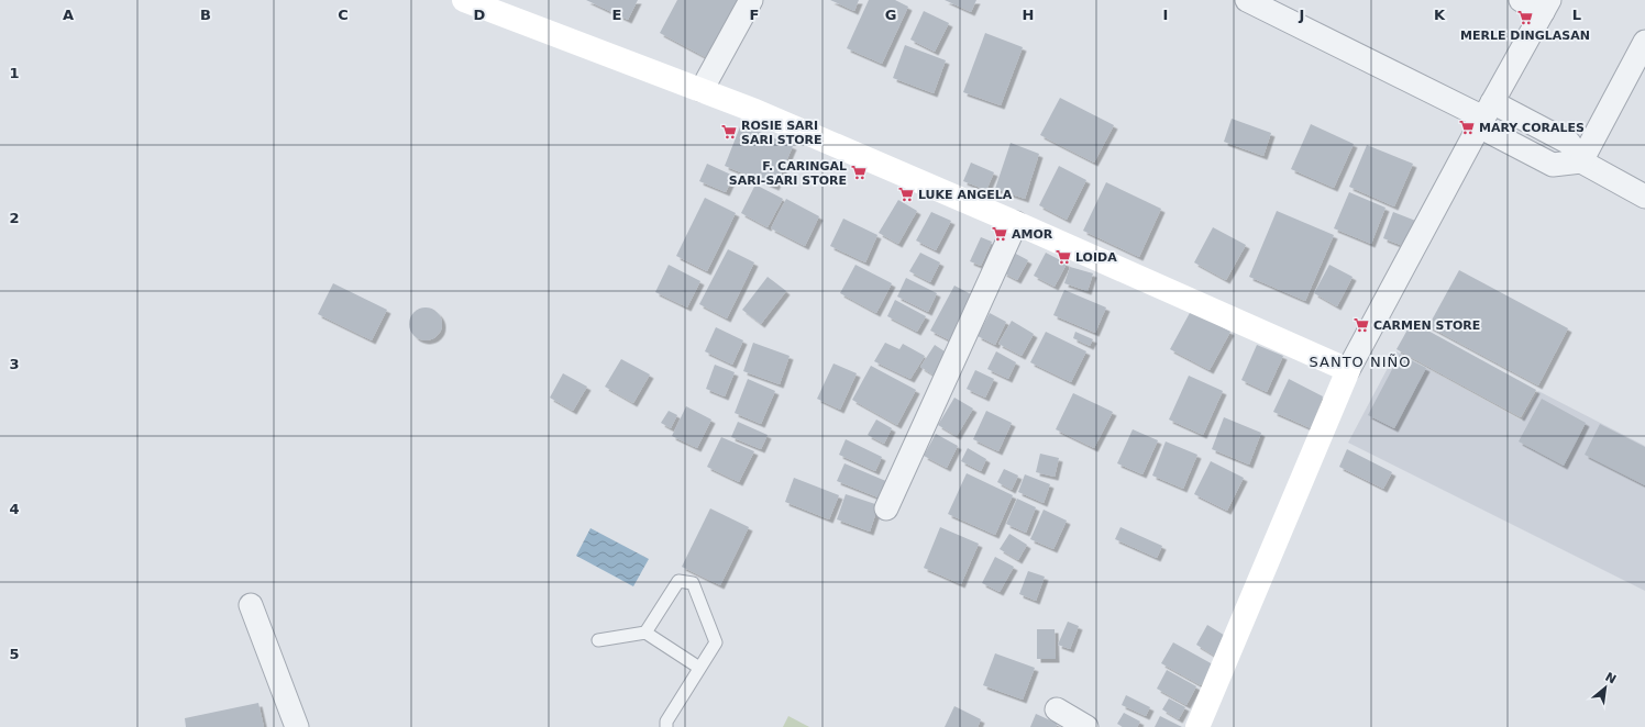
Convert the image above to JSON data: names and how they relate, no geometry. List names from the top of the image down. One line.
{"districts":["SANTO NIÑO"],"places":{"supermarket":["MERLE DINGLASAN","MARY CORALES","ROSIE SARI SARI STORE","F. CARINGAL SARI-SARI STORE","LUKE ANGELA","AMOR","LOIDA","CARMEN STORE"]},"north":"top right","grid":{"columns":["A","B","C","D","E","F","G","H","I","J","K","L"],"rows":["1","2","3","4","5"]}}
